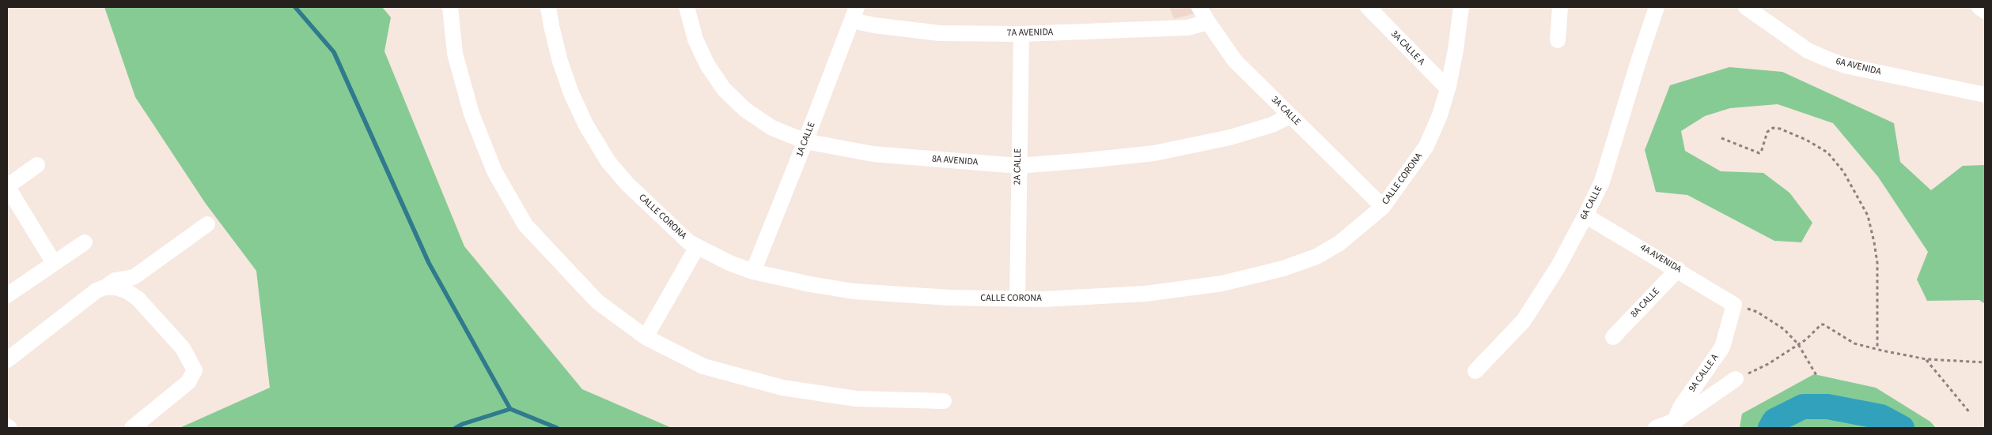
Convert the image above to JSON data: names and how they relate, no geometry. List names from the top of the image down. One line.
{"streets":{"street":["7A AVENIDA","3A CALLE A","6A AVENIDA","3A CALLE","1A CALLE","8A AVENIDA","2A CALLE","CALLE CORONA","6A CALLE","4A AVENIDA","8A CALLE","9A CALLE A"]},"crossings":[["7A AVENIDA","3A CALLE"],["7A AVENIDA","1A CALLE"],["7A AVENIDA","2A CALLE"],["3A CALLE A","CALLE CORONA"],["3A CALLE","8A AVENIDA"],["3A CALLE","CALLE CORONA"],["1A CALLE","8A AVENIDA"],["1A CALLE","CALLE CORONA"],["8A AVENIDA","2A CALLE"],["2A CALLE","CALLE CORONA"],["6A CALLE","4A AVENIDA"],["4A AVENIDA","8A CALLE"],["4A AVENIDA","9A CALLE A"]]}
